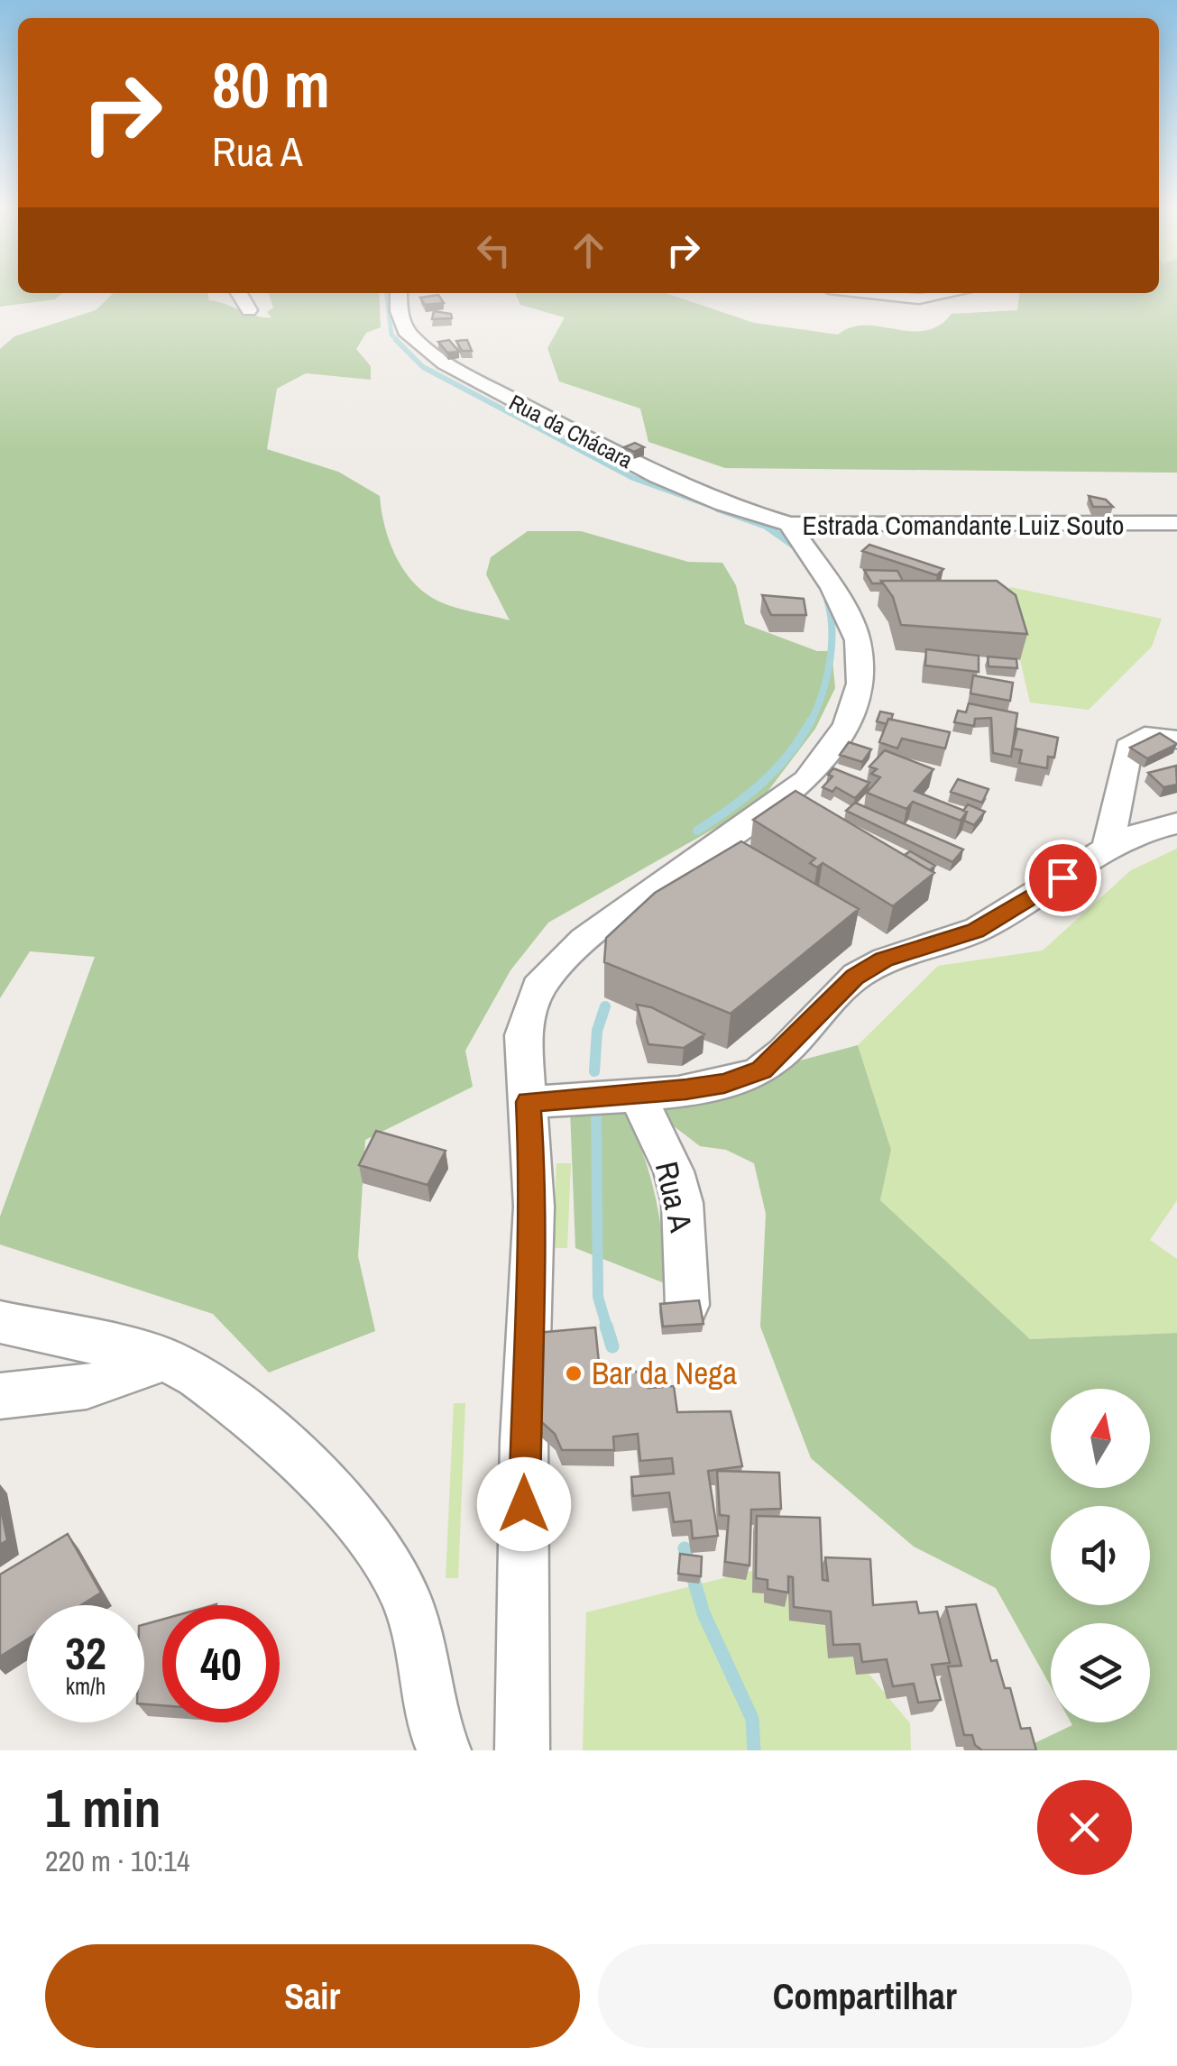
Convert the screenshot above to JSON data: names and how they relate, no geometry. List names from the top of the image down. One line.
{"streets":{"street":["Rua da Chácara","Estrada Comandante Luiz Souto","Rua A"]},"crossings":[["Rua da Chácara","Estrada Comandante Luiz Souto"]],"places":["Bar da Nega"],"north":"top","page":{"turn":["80 m","Rua A"],"speed":"32 km/h","limit":"40","heading":["1 min","220 m · 10:14"],"buttons":["Sair","Compartilhar"]}}
